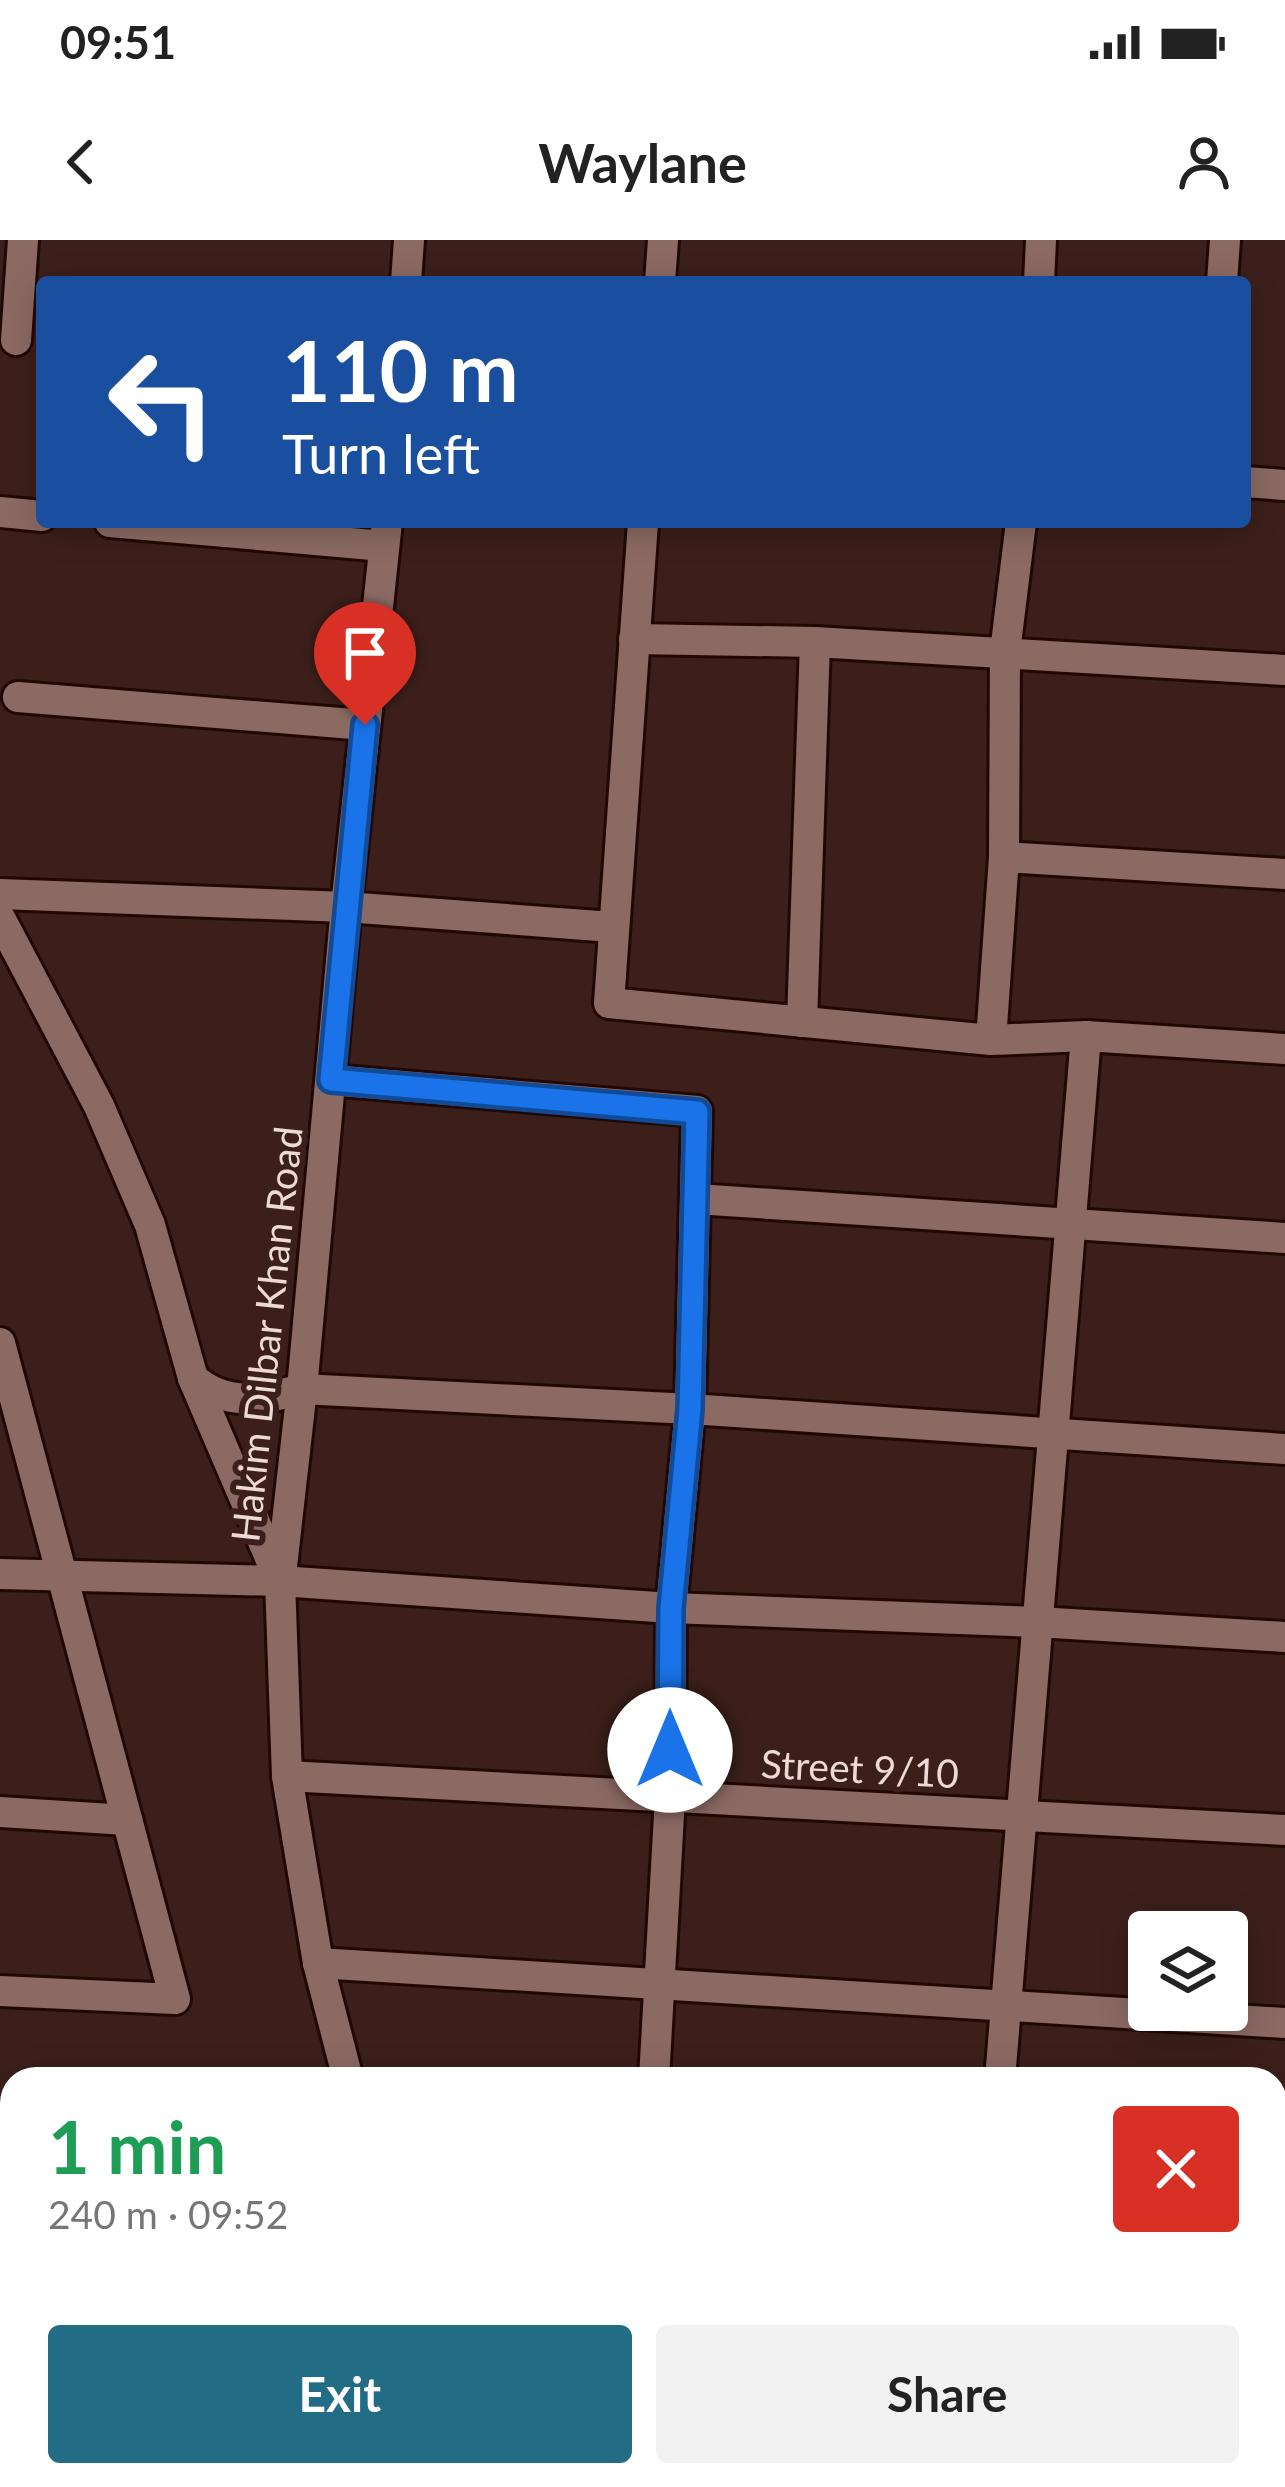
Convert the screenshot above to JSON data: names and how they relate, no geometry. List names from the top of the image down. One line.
{"streets":{"street":["Hakim Dilbar Khan Road","Street 9/10"]},"page":{"status":"09:51","header":"Waylane","turn":["110 m","Turn left"],"heading":["1 min","240 m · 09:52"],"buttons":["Exit","Share"]}}
